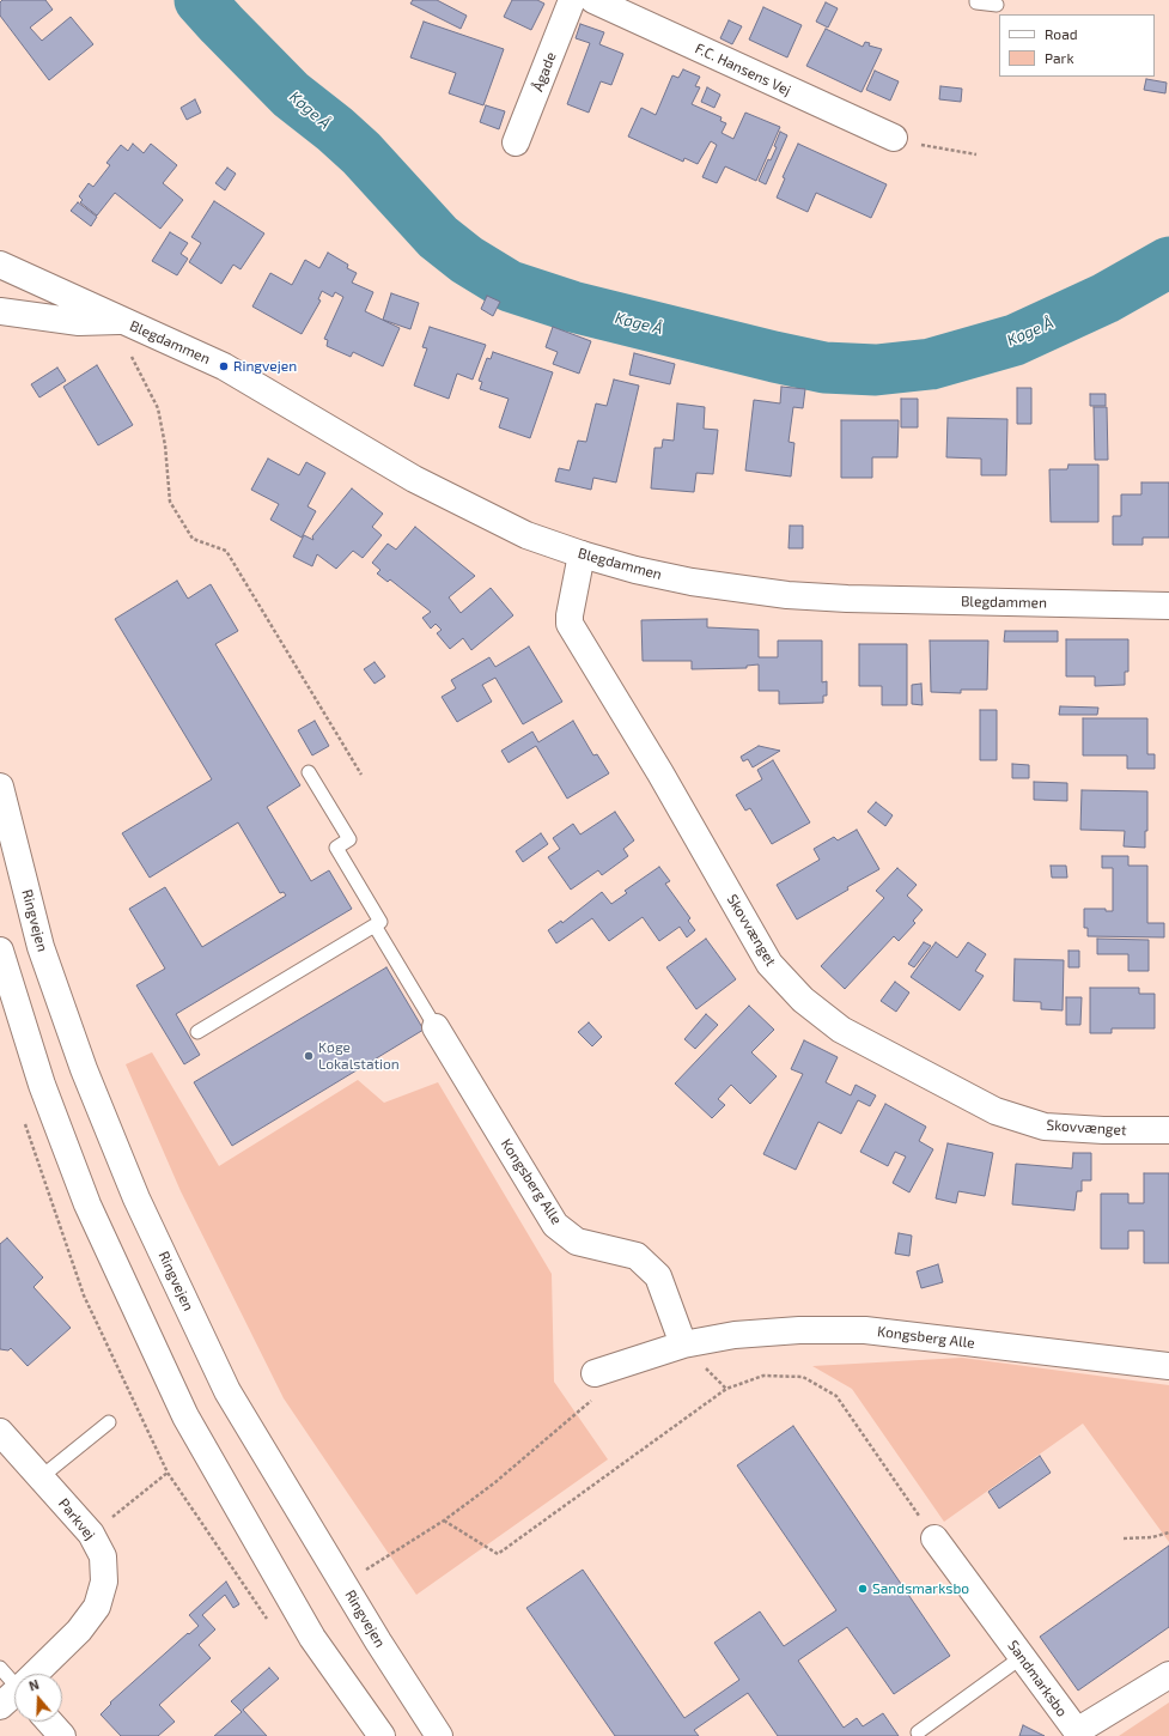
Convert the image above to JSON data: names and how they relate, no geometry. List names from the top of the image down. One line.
{"streets":{"street":["F.C. Hansens Vej","Ågade","Blegdammen","Ringvejen","Skovvænget","Kongsberg Alle","Parkvej","Sandmarksbo"]},"crossings":[["Blegdammen","Skovvænget"]],"water":["Køge Å"],"places":["Ringvejen","Køge Lokalstation","Sandsmarksbo"],"legend":["Road","Park"],"north":"top"}
